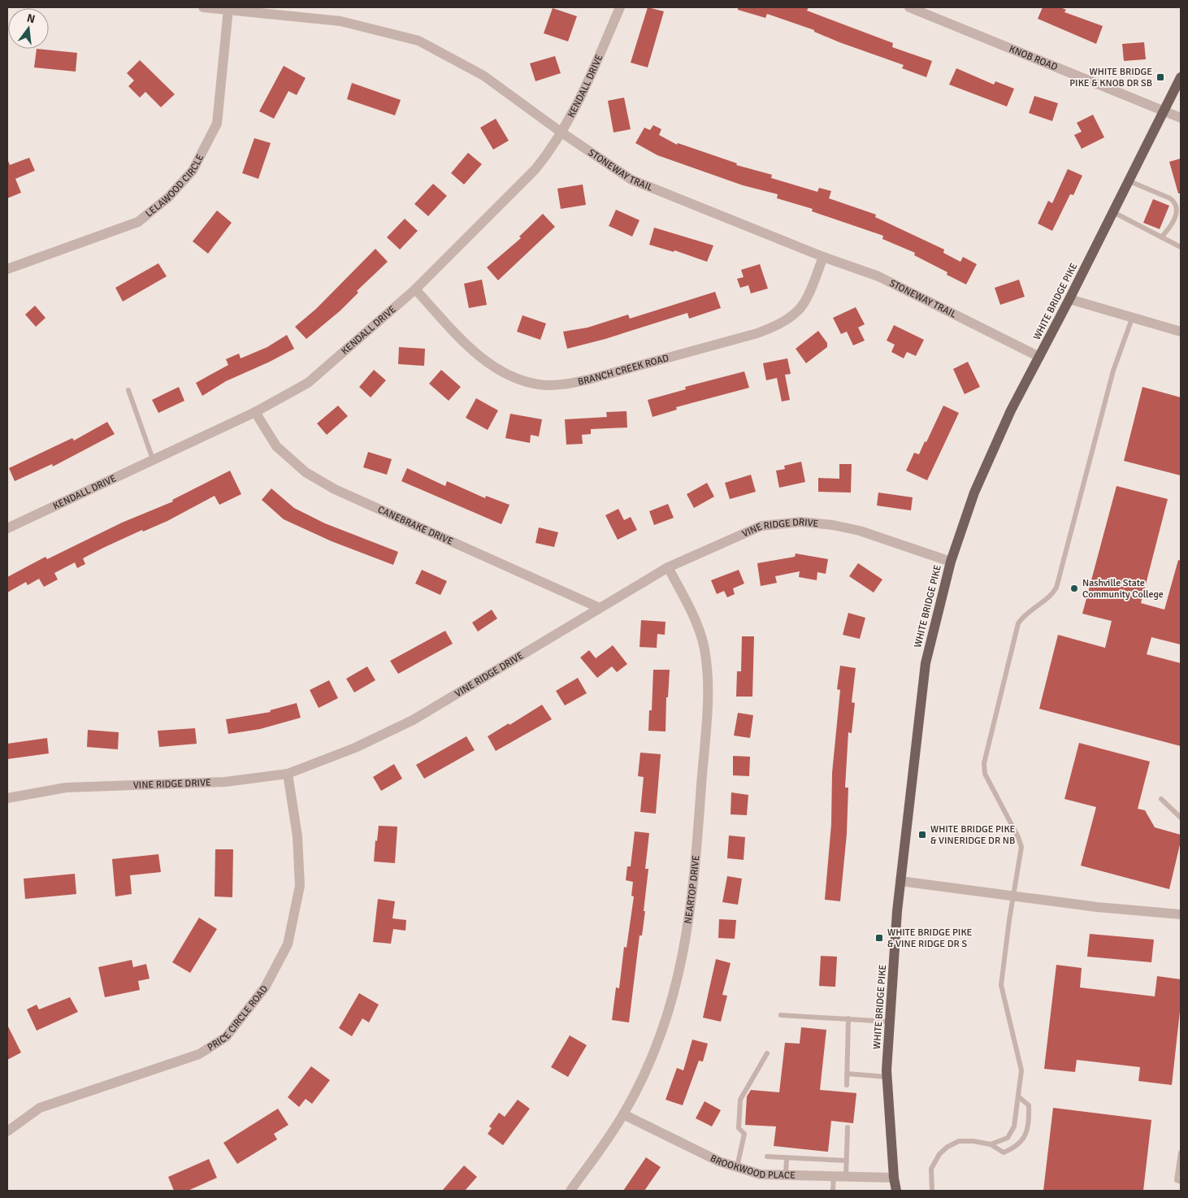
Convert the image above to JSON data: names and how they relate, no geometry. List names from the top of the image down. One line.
{"streets":{"main road":["WHITE BRIDGE PIKE"],"street":["KNOB ROAD","KENDALL DRIVE","STONEWAY TRAIL","LELAWOOD CIRCLE","BRANCH CREEK ROAD","CANEBRAKE DRIVE","VINE RIDGE DRIVE","NEARTOP DRIVE","PRICE CIRCLE ROAD","BROOKWOOD PLACE"]},"crossings":[["KNOB ROAD","WHITE BRIDGE PIKE"],["KENDALL DRIVE","STONEWAY TRAIL"],["KENDALL DRIVE","BRANCH CREEK ROAD"],["KENDALL DRIVE","CANEBRAKE DRIVE"],["STONEWAY TRAIL","LELAWOOD CIRCLE"],["STONEWAY TRAIL","WHITE BRIDGE PIKE"],["STONEWAY TRAIL","BRANCH CREEK ROAD"],["WHITE BRIDGE PIKE","VINE RIDGE DRIVE"],["WHITE BRIDGE PIKE","BROOKWOOD PLACE"],["CANEBRAKE DRIVE","VINE RIDGE DRIVE"],["VINE RIDGE DRIVE","NEARTOP DRIVE"],["VINE RIDGE DRIVE","PRICE CIRCLE ROAD"],["NEARTOP DRIVE","BROOKWOOD PLACE"]],"places":{"transit":["WHITE BRIDGE PIKE & KNOB DR SB","WHITE BRIDGE PIKE & VINERIDGE DR NB","WHITE BRIDGE PIKE & VINE RIDGE DR S"],"other":["Nashville State Community College"]},"north":"top"}
